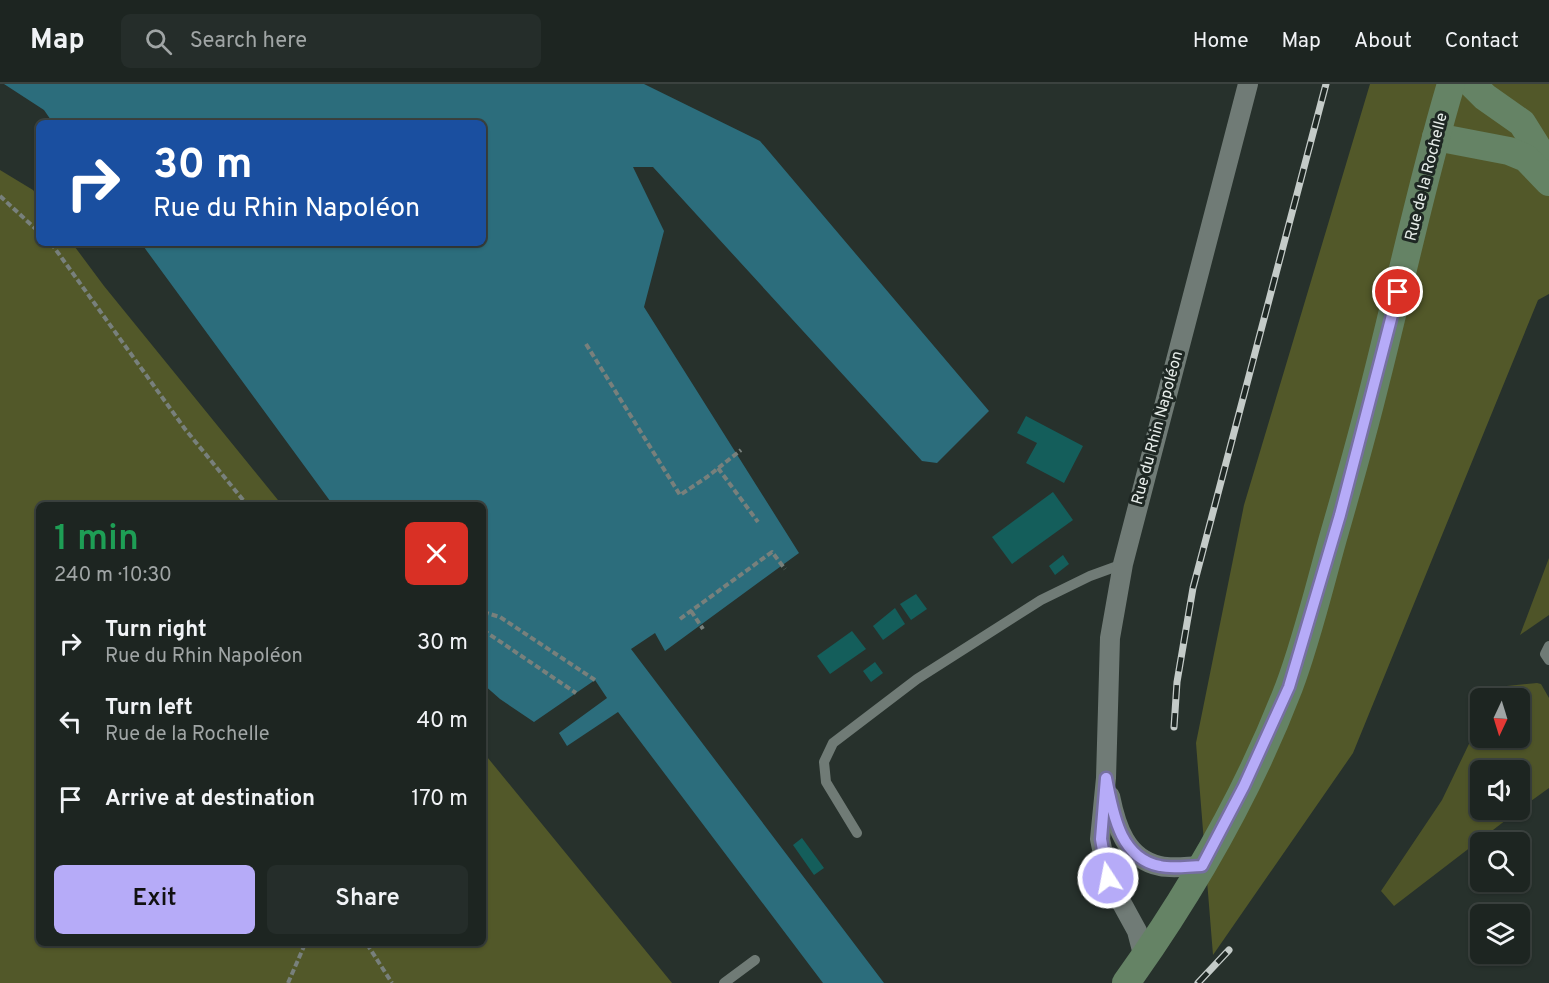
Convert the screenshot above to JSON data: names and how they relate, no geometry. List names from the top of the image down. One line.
{"streets":{"main road":["Rue de la Rochelle"],"street":["Rue du Rhin Napoléon"]},"crossings":[["Rue de la Rochelle","Rue du Rhin Napoléon"]],"north":"bottom","page":{"header":"Map","search":"Search here","nav":["Home","Map","About","Contact"],"turn":["30 m","Rue du Rhin Napoléon"],"heading":["1 min","240 m · 10:30"],"list":[{"name":"Turn right","note":"Rue du Rhin Napoléon","value":"30 m"},{"name":"Turn left","note":"Rue de la Rochelle","value":"40 m"},{"name":"Arrive at destination","value":"170 m"}],"buttons":["Exit","Share"]}}
